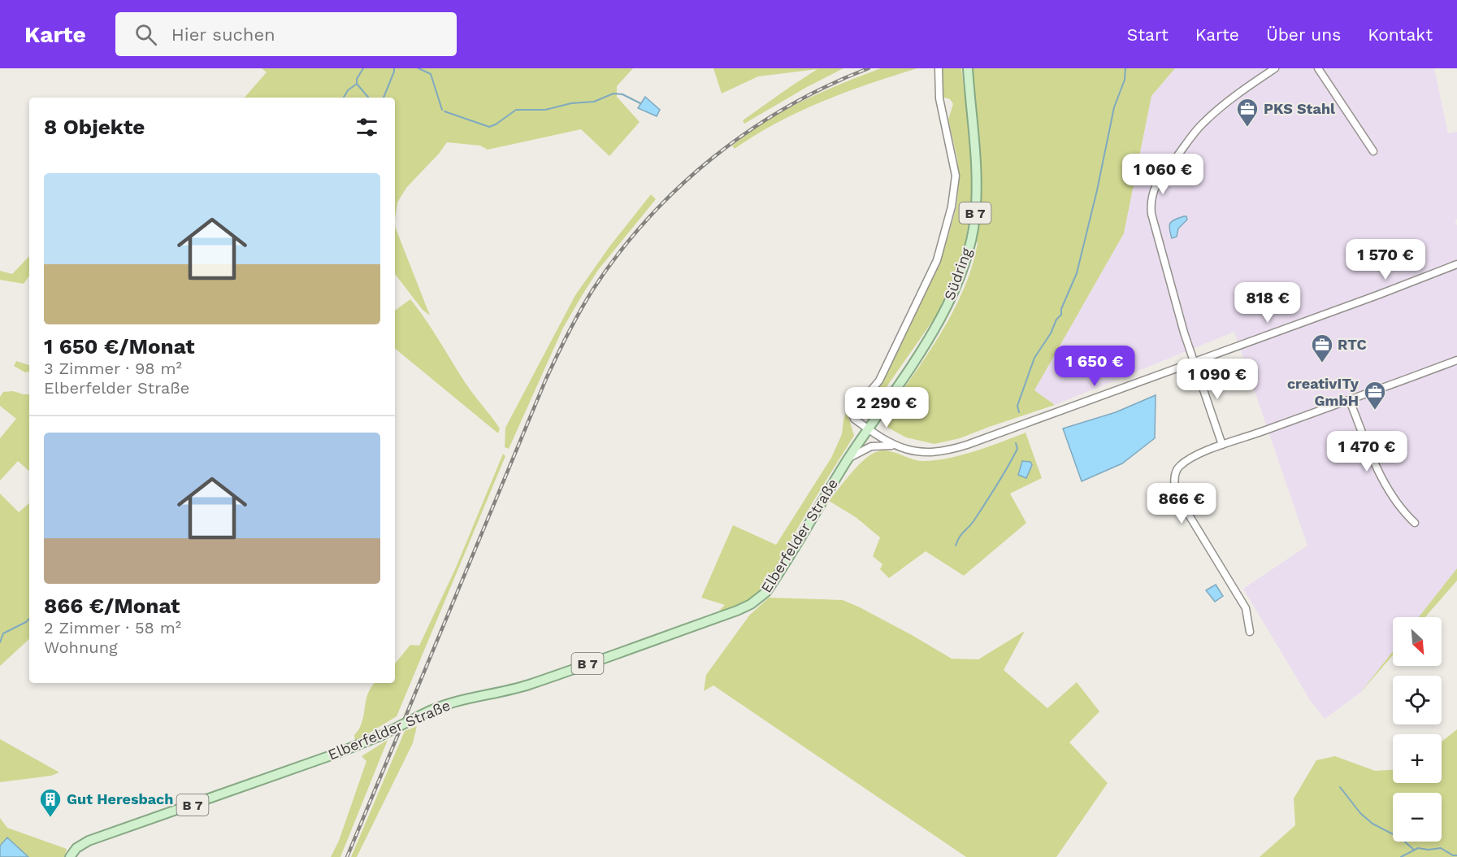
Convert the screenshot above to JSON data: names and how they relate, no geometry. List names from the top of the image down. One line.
{"streets":{"main road":["B 7","Südring","Elberfelder Straße"]},"crossings":[["Südring","Elberfelder Straße"]],"places":{"office":["PKS Stahl","RTC","creativITy GmbH"],"building":["Gut Heresbach"]},"north":"bottom right","page":{"header":"Karte","search":"Hier suchen","nav":["Start","Karte","Über uns","Kontakt"],"heading":"8 Objekte","price":["1 060 €","1 570 €","818 €","1 650 €","1 090 €","2 290 €","1 470 €","866 €"],"list":[{"name":"1 650 €/Monat","note":"3 Zimmer · 98 m² · Elberfelder Straße"},{"name":"866 €/Monat","note":"2 Zimmer · 58 m² · Wohnung"}],"map_buttons":["+","−"]}}
